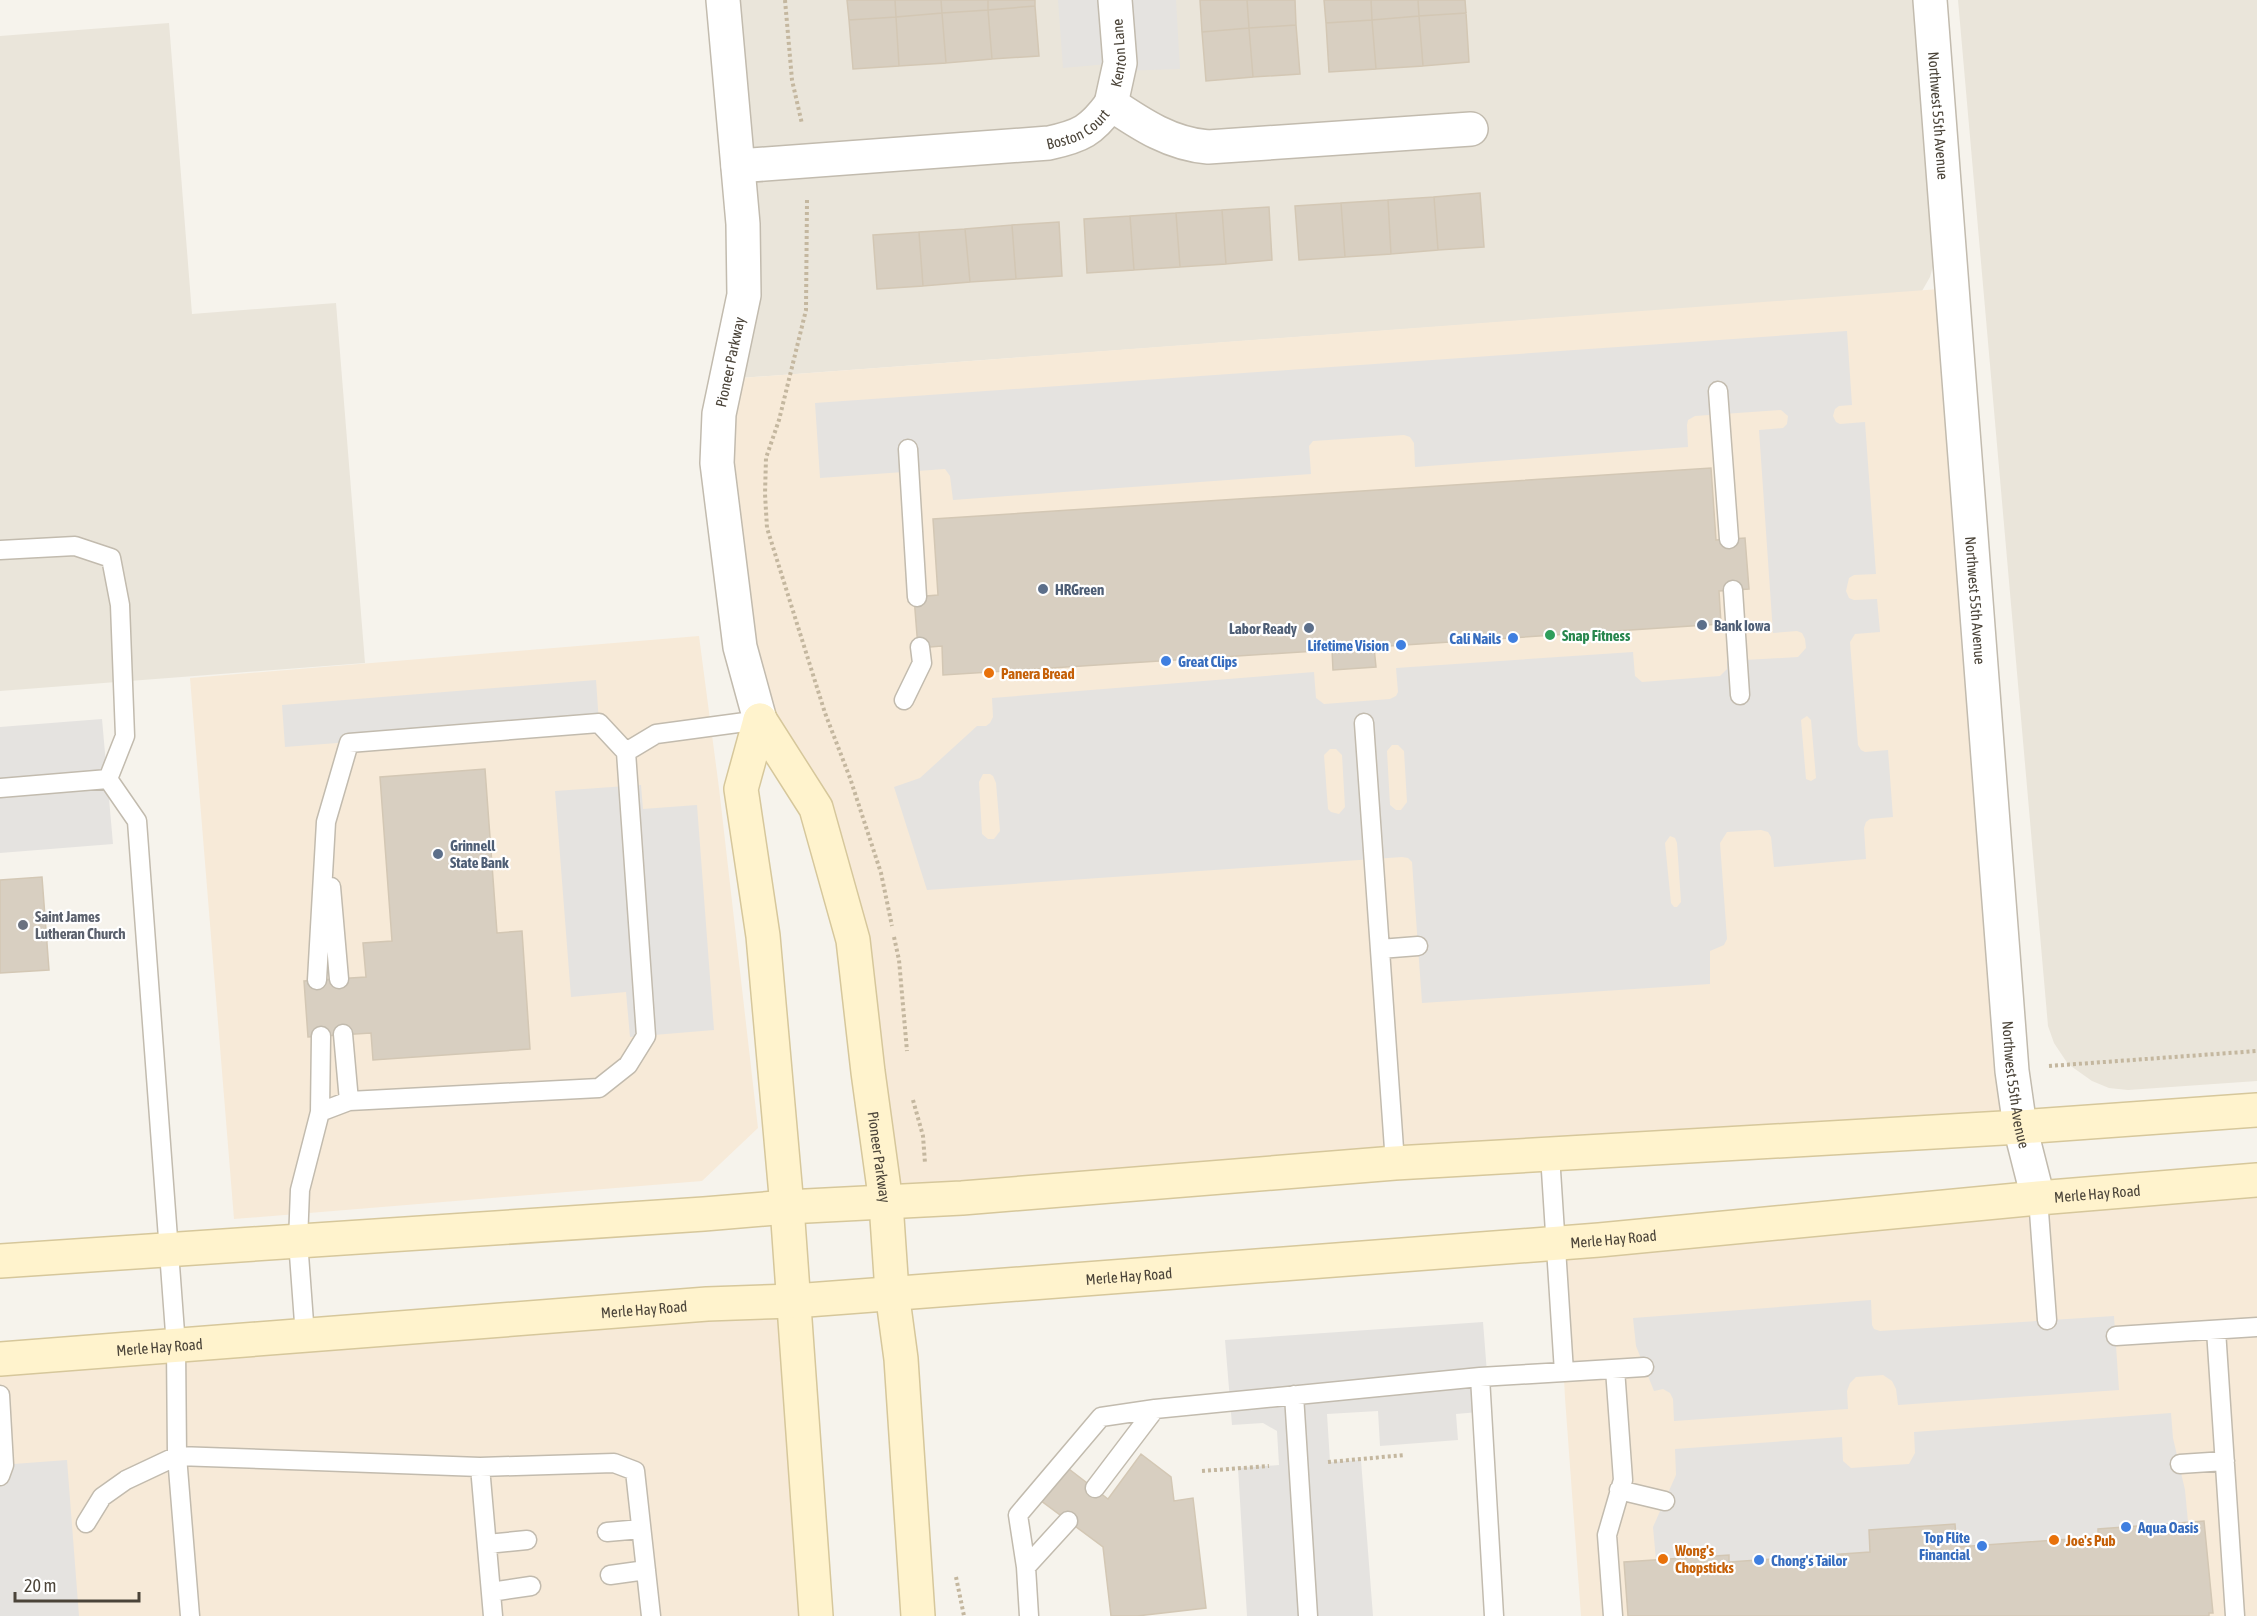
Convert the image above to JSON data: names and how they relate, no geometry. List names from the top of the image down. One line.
{"streets":{"main road":["Pioneer Parkway","Merle Hay Road"],"street":["Kenton Lane","Northwest 55th Avenue","Boston Court"]},"crossings":[["Kenton Lane","Boston Court"],["Northwest 55th Avenue","Merle Hay Road"],["Boston Court","Pioneer Parkway"],["Pioneer Parkway","Merle Hay Road"]],"places":["HRGreen","Bank Iowa","Labor Ready","Snap Fitness","Cali Nails","Lifetime Vision","Great Clips","Panera Bread","Grinnell State Bank","Saint James Lutheran Church","Aqua Oasis","Joe's Pub","Top Flite Financial","Wong's Chopsticks","Chong's Tailor"],"scale_bar":"20 m"}
